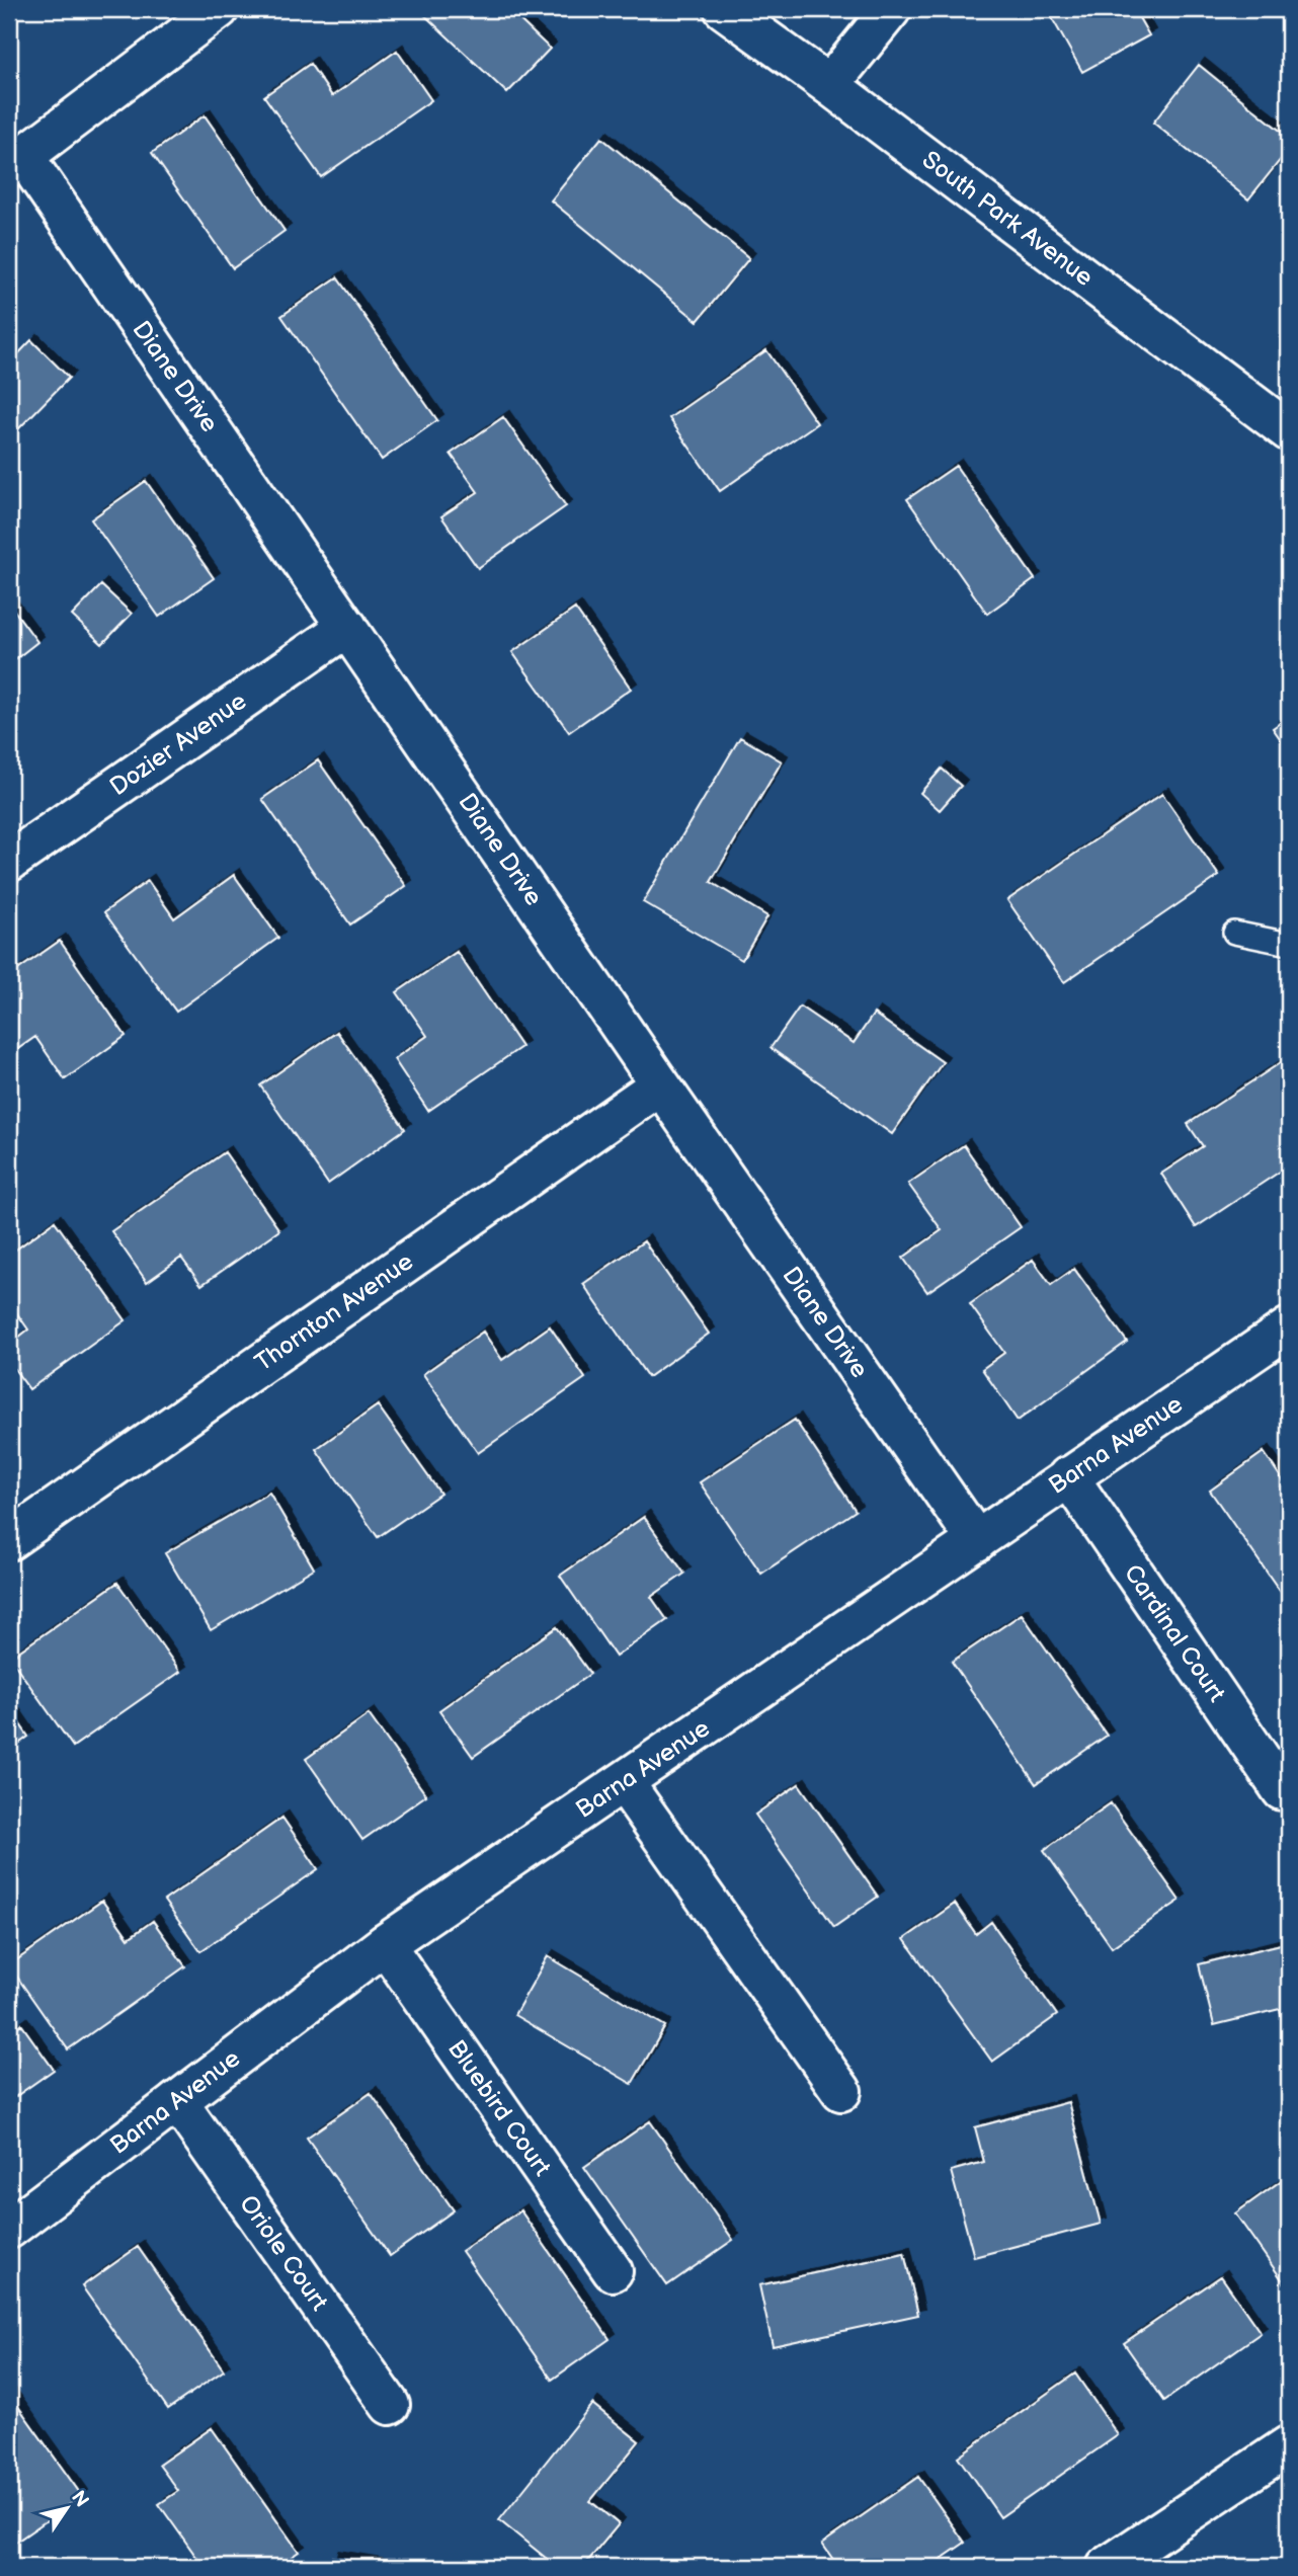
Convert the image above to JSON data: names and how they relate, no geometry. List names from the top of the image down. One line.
{"streets":{"street":["South Park Avenue","Diane Drive","Dozier Avenue","Thornton Avenue","Barna Avenue","Cardinal Court","Bluebird Court","Oriole Court"]},"crossings":[["Diane Drive","Dozier Avenue"],["Diane Drive","Thornton Avenue"],["Diane Drive","Barna Avenue"],["Barna Avenue","Cardinal Court"],["Barna Avenue","Bluebird Court"],["Barna Avenue","Oriole Court"]],"north":"top right"}
